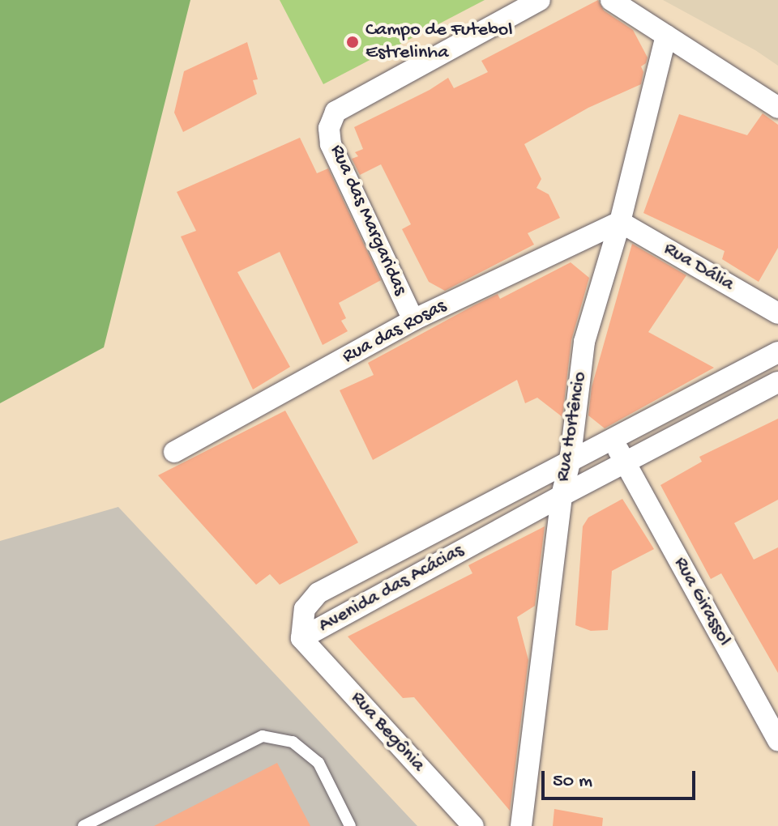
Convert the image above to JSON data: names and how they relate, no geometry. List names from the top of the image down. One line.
{"streets":{"street":["Rua das Margaridas","Rua Dália","Rua das Rosas","Rua Hortêncio","Avenida das Acácias","Rua Girassol","Rua Begônia"]},"crossings":[["Rua das Margaridas","Rua das Rosas"],["Rua Dália","Rua das Rosas"],["Rua Dália","Rua Hortêncio"],["Rua das Rosas","Rua Hortêncio"],["Rua Hortêncio","Avenida das Acácias"],["Avenida das Acácias","Rua Girassol"],["Avenida das Acácias","Rua Begônia"]],"places":["Campo de Futebol Estrelinha"],"scale_bar":"50 m"}
